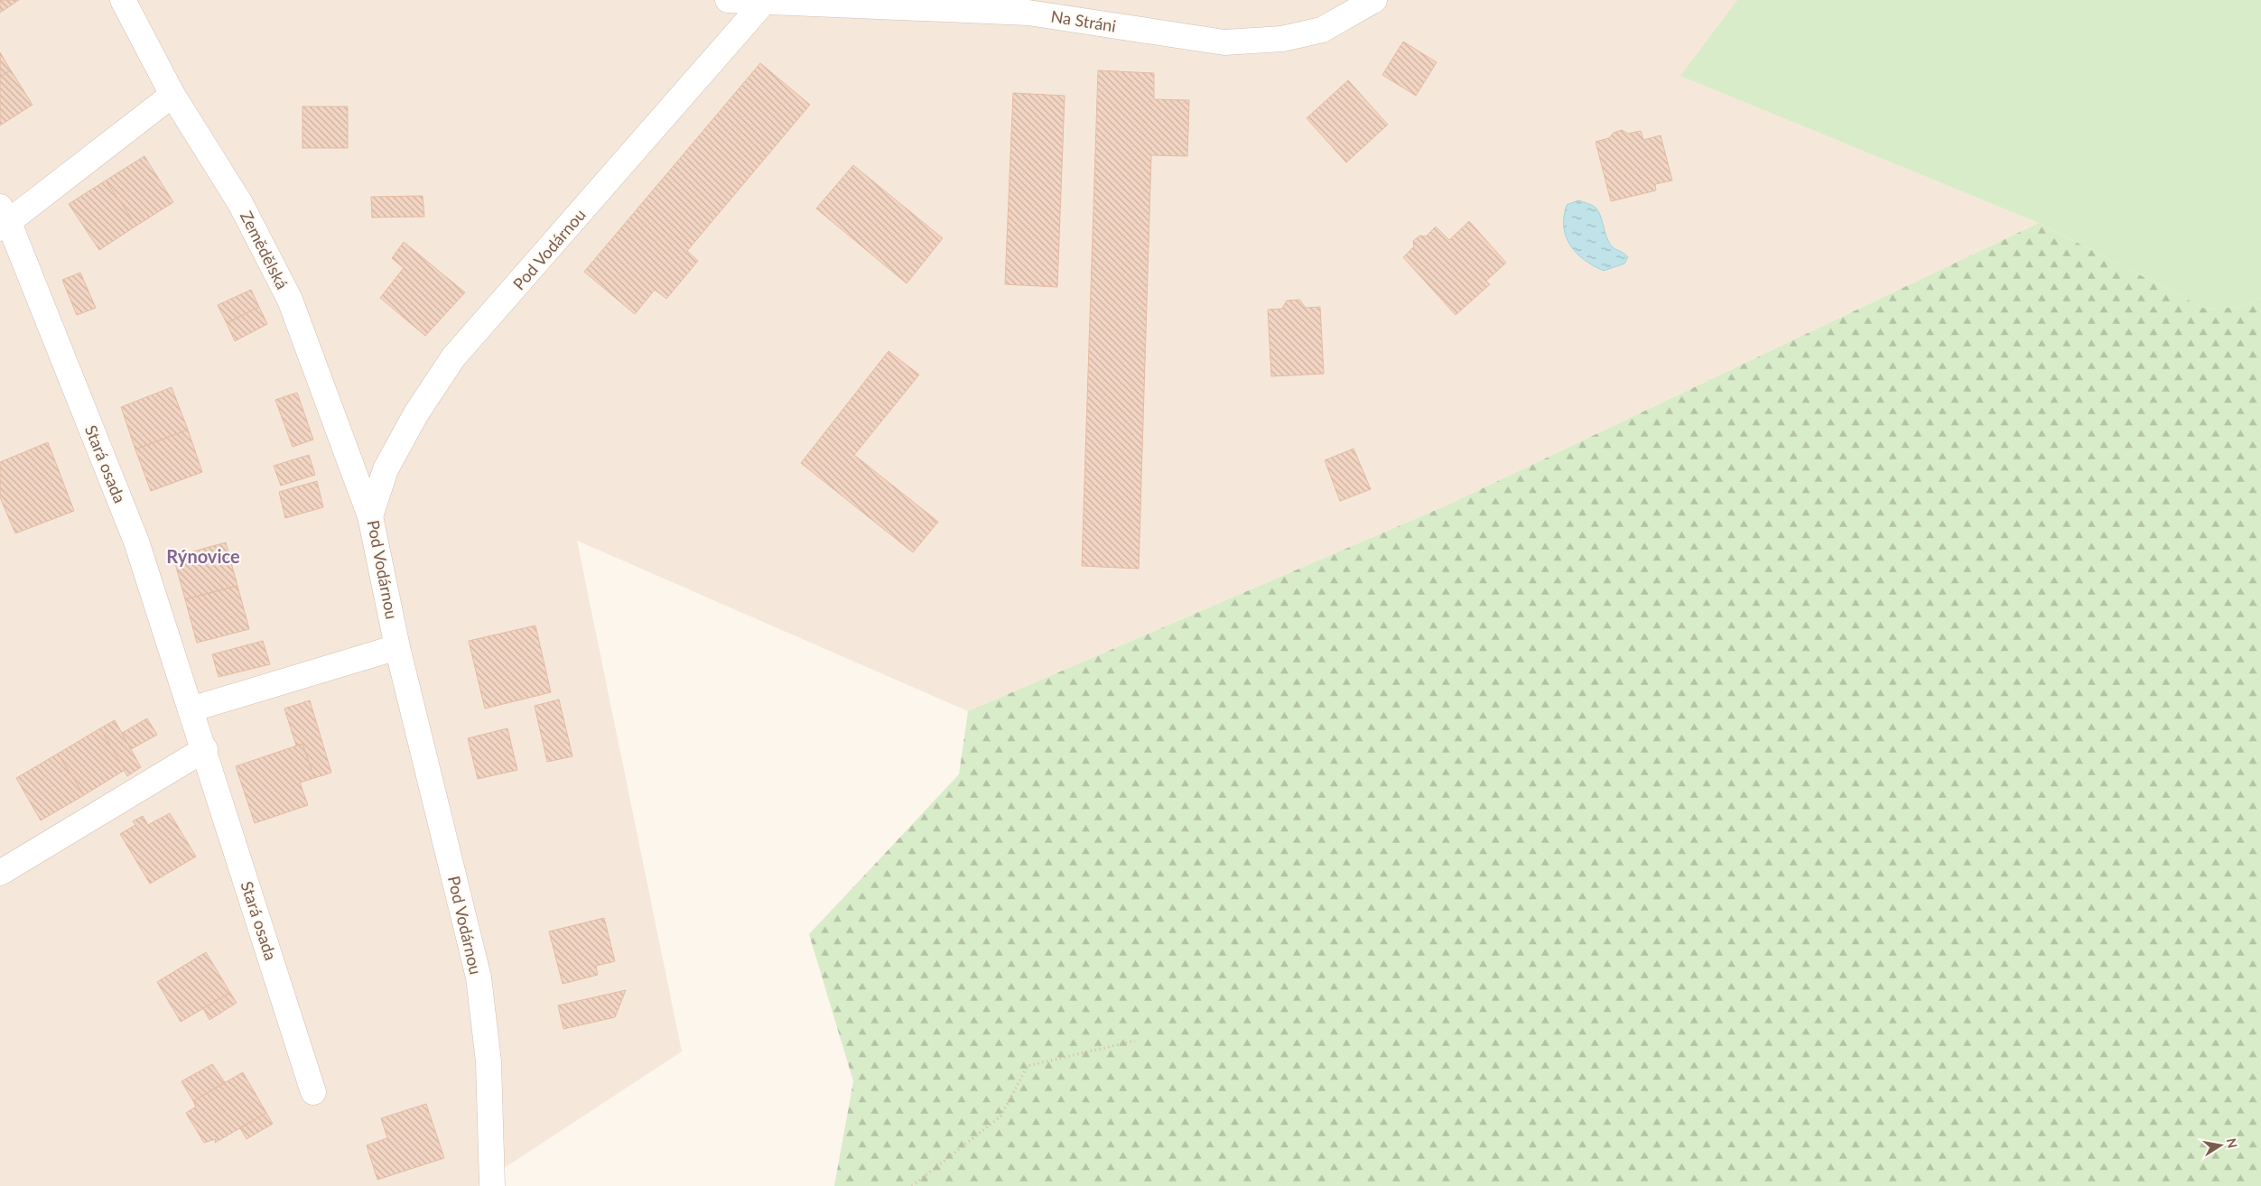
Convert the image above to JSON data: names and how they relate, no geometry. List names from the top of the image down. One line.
{"streets":{"street":["Na Stráni","Pod Vodárnou","Zemědělská","Stará osada"]},"crossings":[["Na Stráni","Pod Vodárnou"],["Pod Vodárnou","Zemědělská"],["Zemědělská","Stará osada"]],"districts":["Rýnovice"],"north":"right"}
